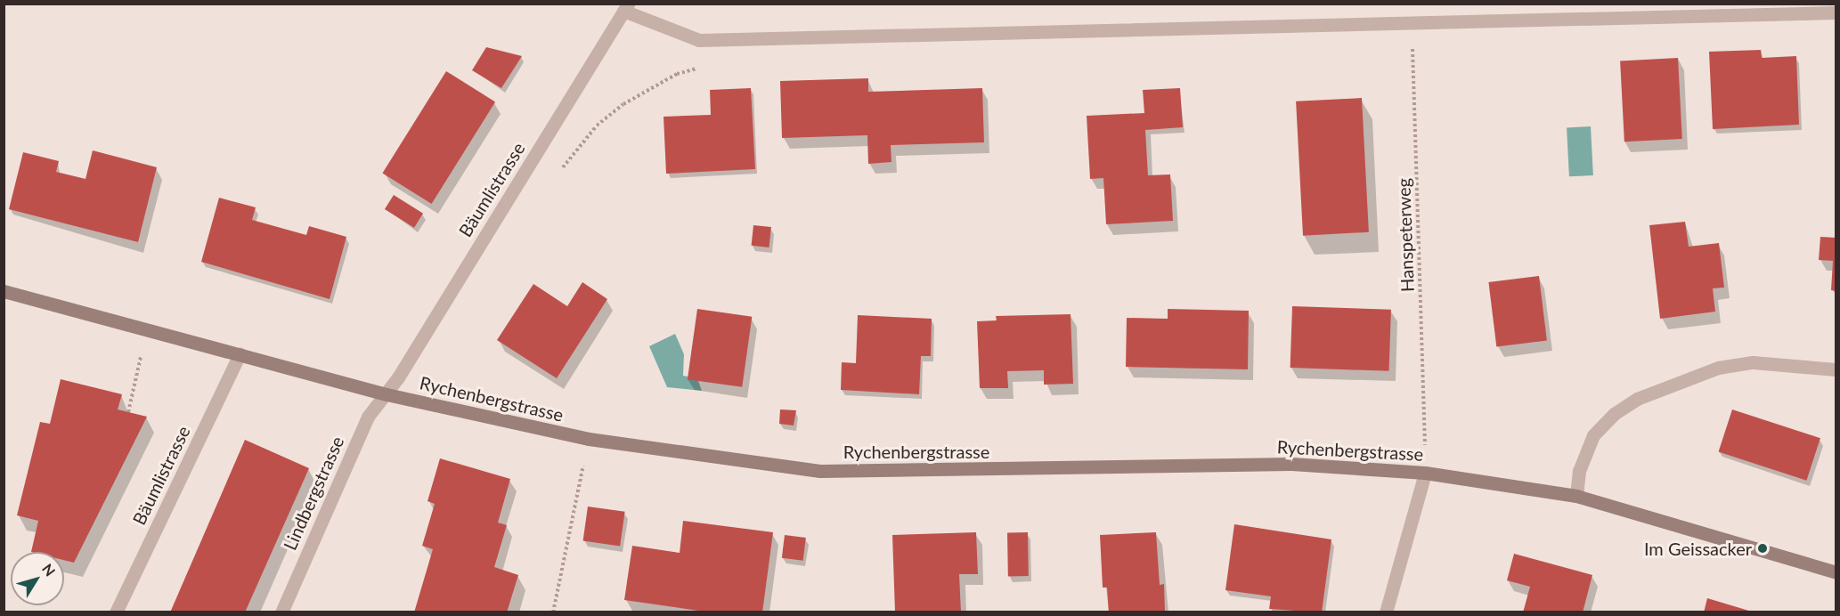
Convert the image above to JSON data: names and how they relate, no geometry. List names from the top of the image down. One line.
{"streets":{"street":["Bäumlistrasse","Rychenbergstrasse","Lindbergstrasse"],"path":["Hanspeterweg"]},"crossings":[["Bäumlistrasse","Rychenbergstrasse"],["Bäumlistrasse","Lindbergstrasse"],["Rychenbergstrasse","Lindbergstrasse"]],"places":["Im Geissacker"],"north":"top right"}
